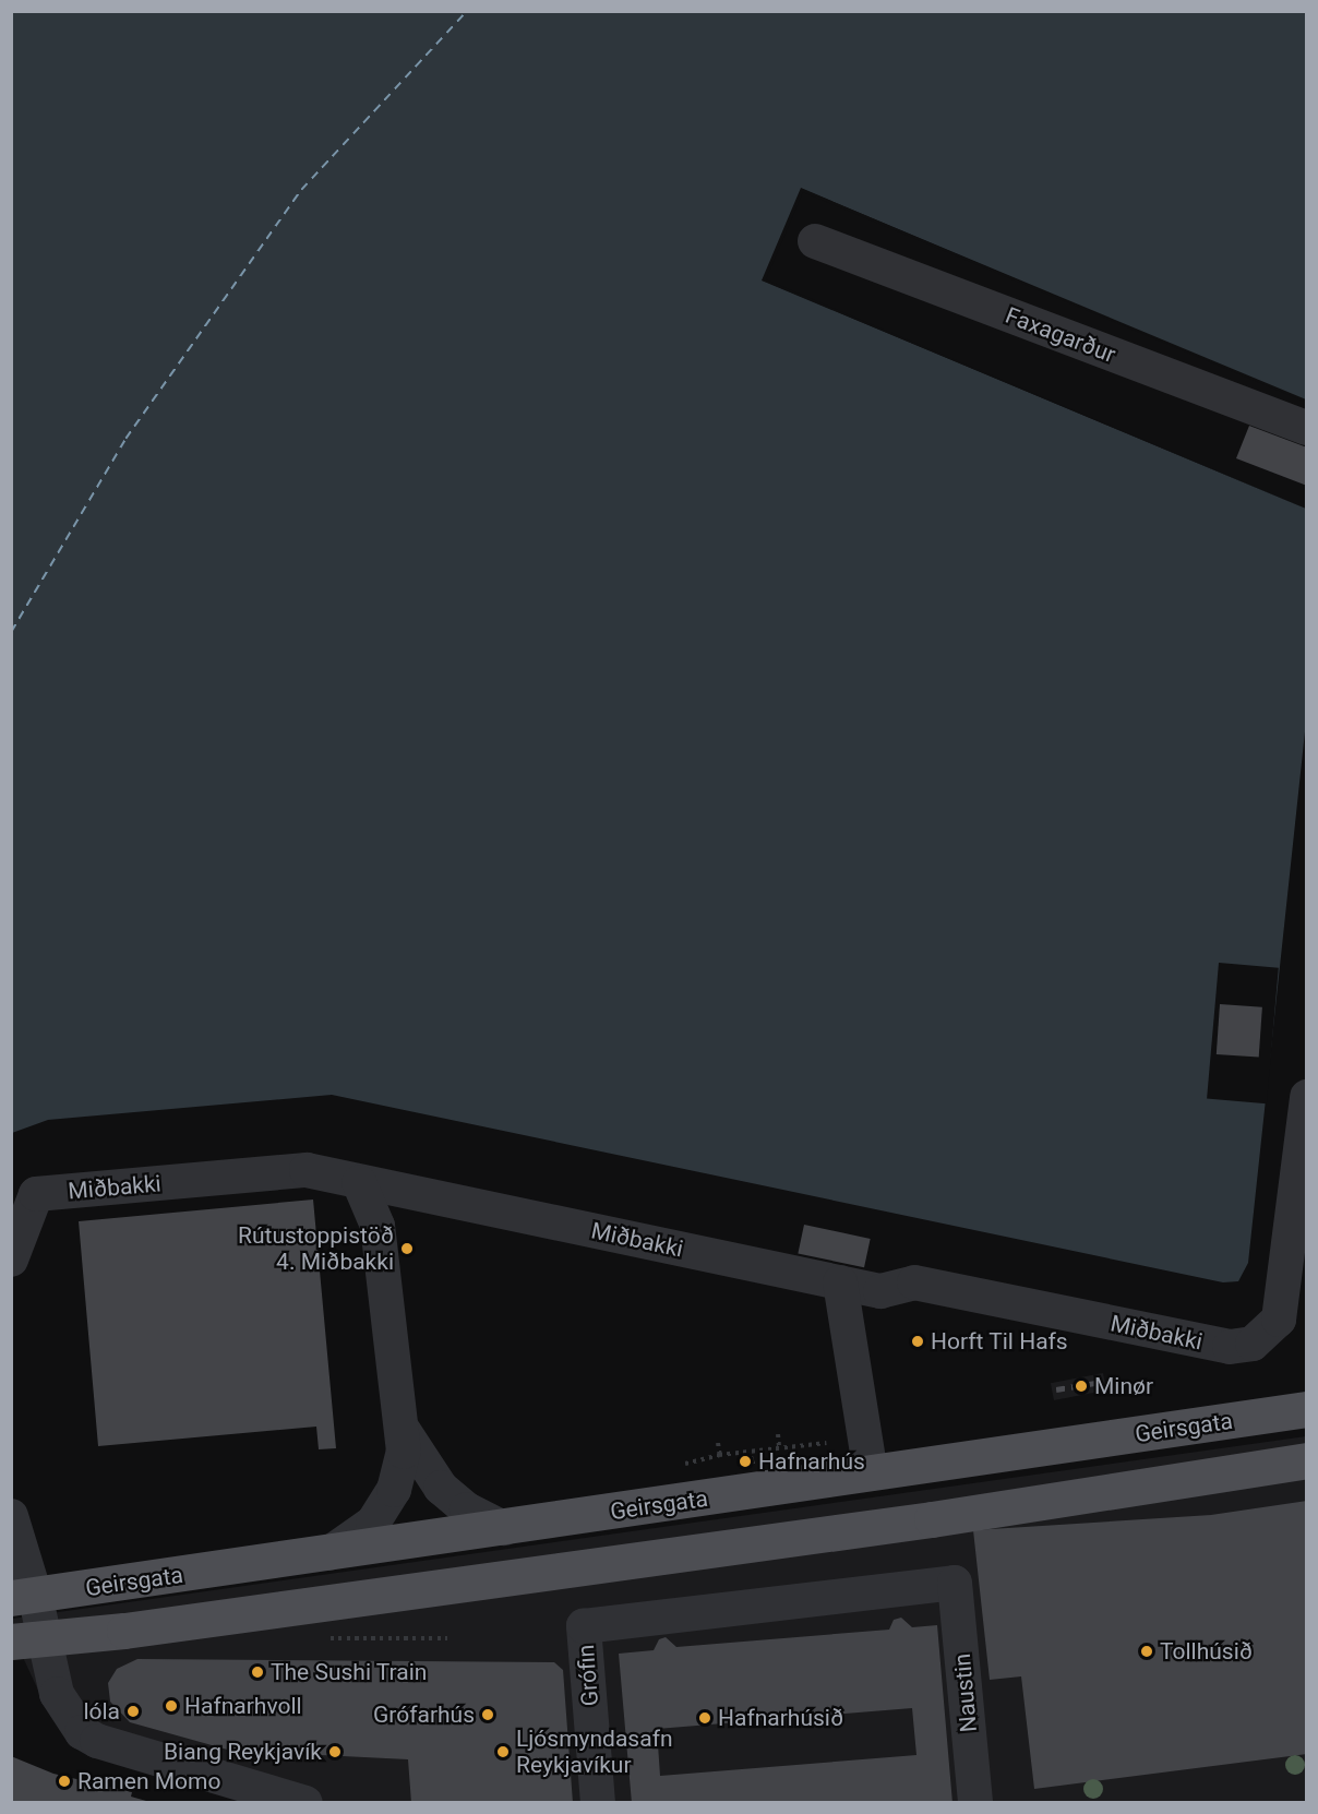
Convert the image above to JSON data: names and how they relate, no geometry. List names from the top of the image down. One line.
{"streets":{"main road":["Geirsgata"],"street":["Faxagarður","Miðbakki","Grófin","Naustin"]},"crossings":[["Grófin","Naustin"]],"places":["Rútustoppistöð 4. Miðbakki","Horft Til Hafs","Minør","Hafnarhús","Tollhúsið","The Sushi Train","Hafnarhvoll","lóla","Grófarhús","Hafnarhúsið","Biang Reykjavík","Ljósmyndasafn Reykjavíkur","Ramen Momo"]}
